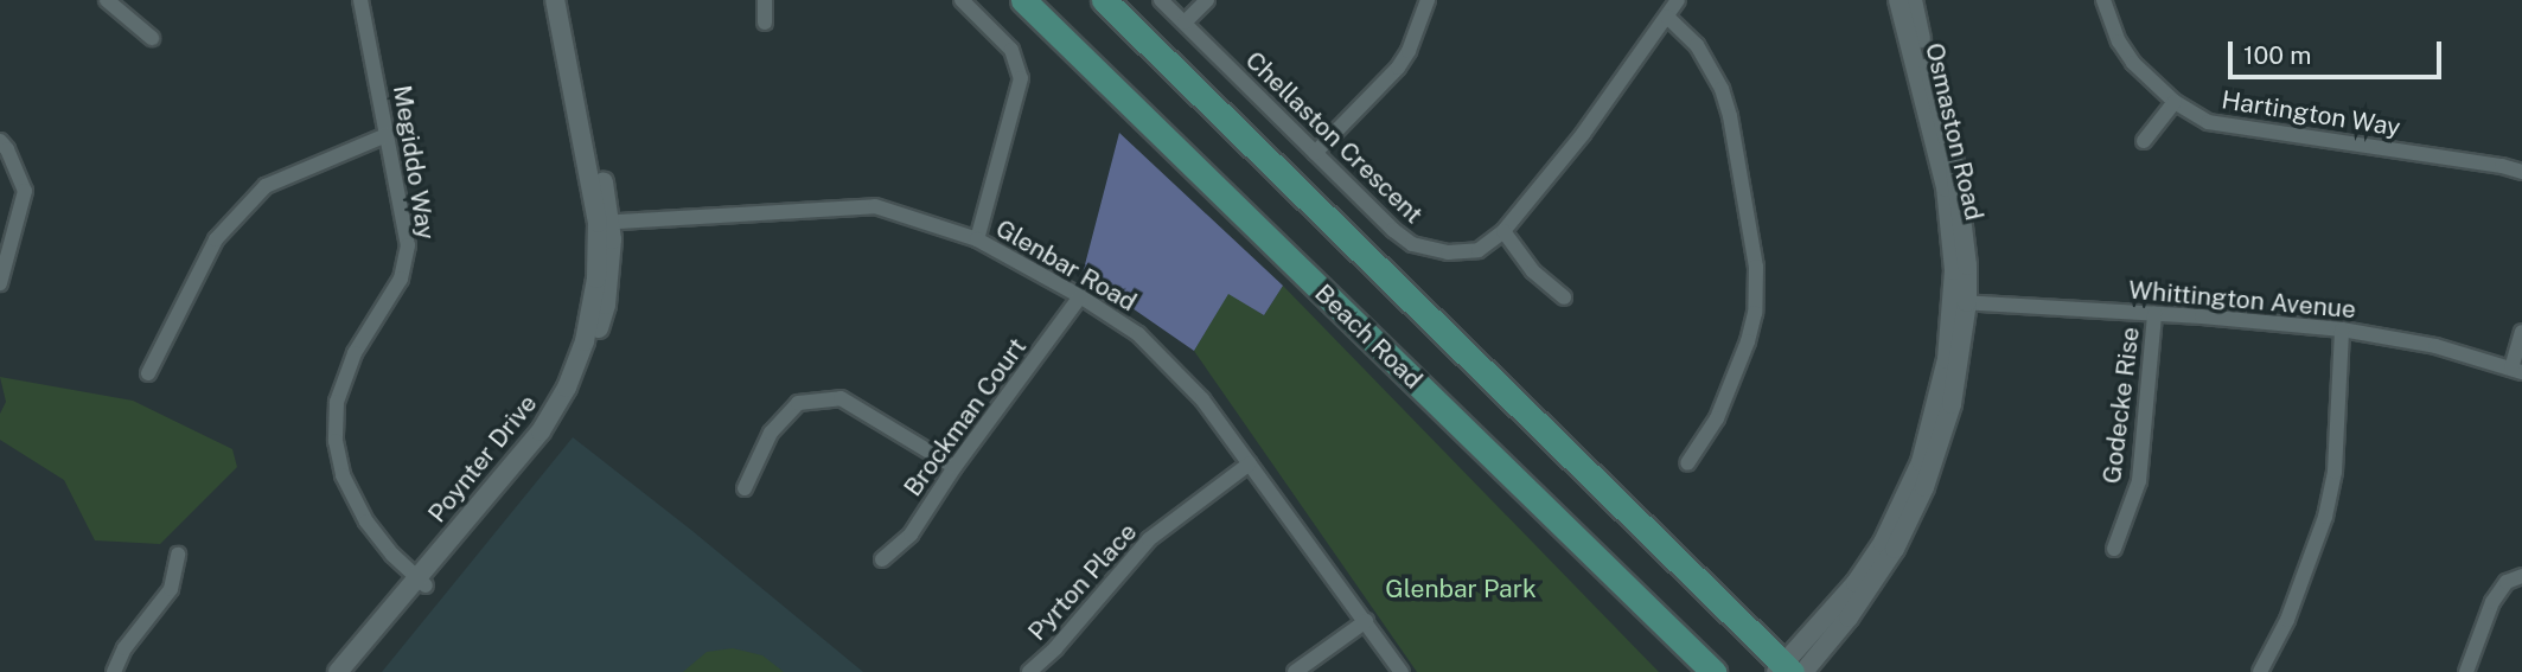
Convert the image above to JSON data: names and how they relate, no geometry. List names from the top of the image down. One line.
{"streets":{"main road":["Beach Road"],"street":["Hartington Way","Osmaston Road","Chellaston Crescent","Megiddo Way","Glenbar Road","Whittington Avenue","Godecke Rise","Brockman Court","Poynter Drive","Pyrton Place"]},"crossings":[["Osmaston Road","Whittington Avenue"],["Megiddo Way","Poynter Drive"],["Glenbar Road","Brockman Court"],["Glenbar Road","Poynter Drive"],["Glenbar Road","Pyrton Place"],["Whittington Avenue","Godecke Rise"]],"parks":["Glenbar Park"],"scale_bar":"100 m"}
